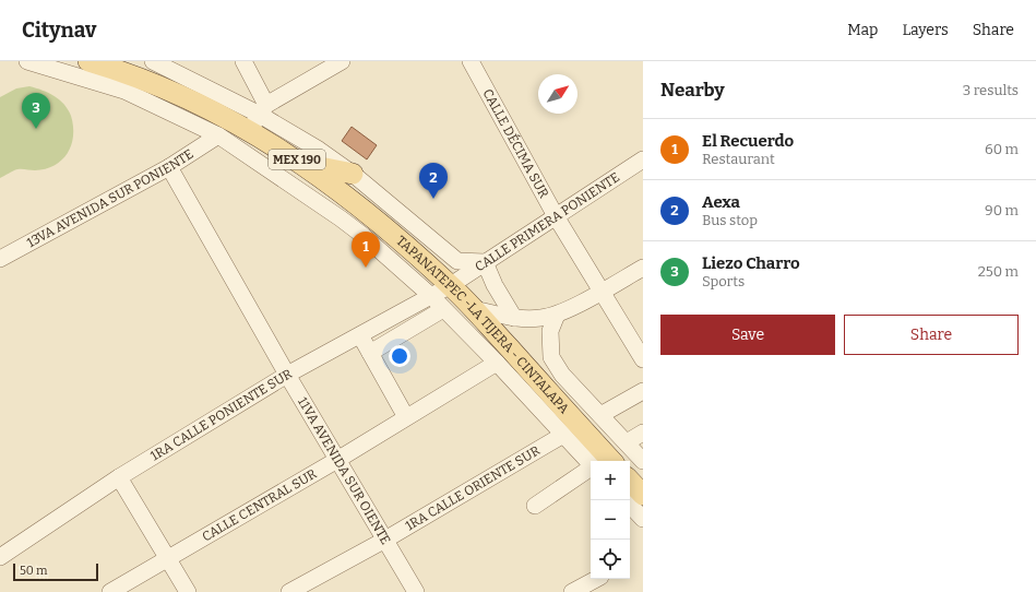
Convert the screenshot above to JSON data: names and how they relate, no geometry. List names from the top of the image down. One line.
{"streets":{"main road":["MEX 190","TAPANATEPEC -LA TIJERA - CINTALAPA"],"street":["CALLE DÉCIMA SUR","13VA AVENIDA SUR PONIENTE","CALLE PRIMERA PONIENTE","1RA CALLE PONIENTE SUR","11VA AVENIDA SUR OIENTE","1RA CALLE ORIENTE SUR","CALLE CENTRAL SUR"]},"crossings":[["CALLE DÉCIMA SUR","CALLE PRIMERA PONIENTE"],["13VA AVENIDA SUR PONIENTE","11VA AVENIDA SUR OIENTE"],["CALLE PRIMERA PONIENTE","TAPANATEPEC -LA TIJERA - CINTALAPA"],["CALLE PRIMERA PONIENTE","1RA CALLE PONIENTE SUR"],["TAPANATEPEC -LA TIJERA - CINTALAPA","1RA CALLE PONIENTE SUR"],["1RA CALLE PONIENTE SUR","11VA AVENIDA SUR OIENTE"],["11VA AVENIDA SUR OIENTE","1RA CALLE ORIENTE SUR"],["11VA AVENIDA SUR OIENTE","CALLE CENTRAL SUR"]],"scale_bar":"50 m","north":"top right","page":{"header":"Citynav","nav":["Map","Layers","Share"],"heading":["Nearby","3 results"],"pins":["3","2","1"],"list":[{"mark":"1","name":"El Recuerdo","note":"Restaurant","value":"60 m"},{"mark":"2","name":"Aexa","note":"Bus stop","value":"90 m"},{"mark":"3","name":"Liezo Charro","note":"Sports","value":"250 m"}],"buttons":["Save","Share"],"map_buttons":["+","−"],"scale":"50 m"}}
